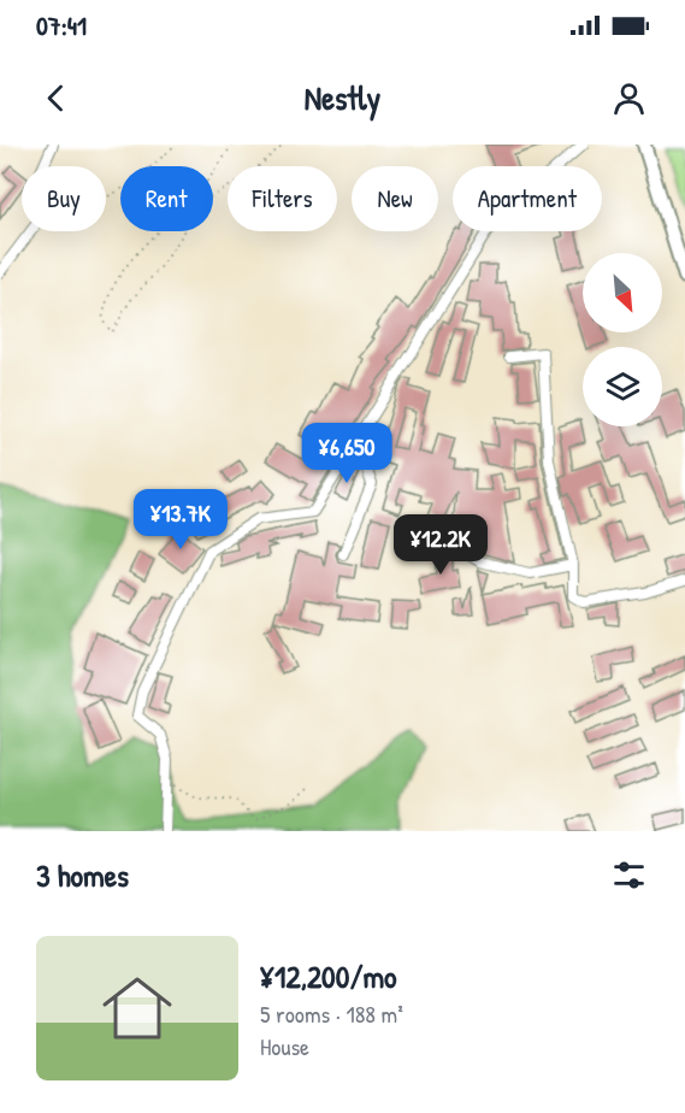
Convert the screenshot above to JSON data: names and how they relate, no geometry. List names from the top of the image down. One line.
{"north":"bottom right","page":{"status":"07:41","header":"Nestly","chip":["Buy","Rent","Filters","New","Apartment"],"price":["¥6,650","¥13.7K","¥12.2K"],"heading":"3 homes","list":[{"name":"¥12,200/mo","note":"5 rooms · 188 m² · House"}]}}
